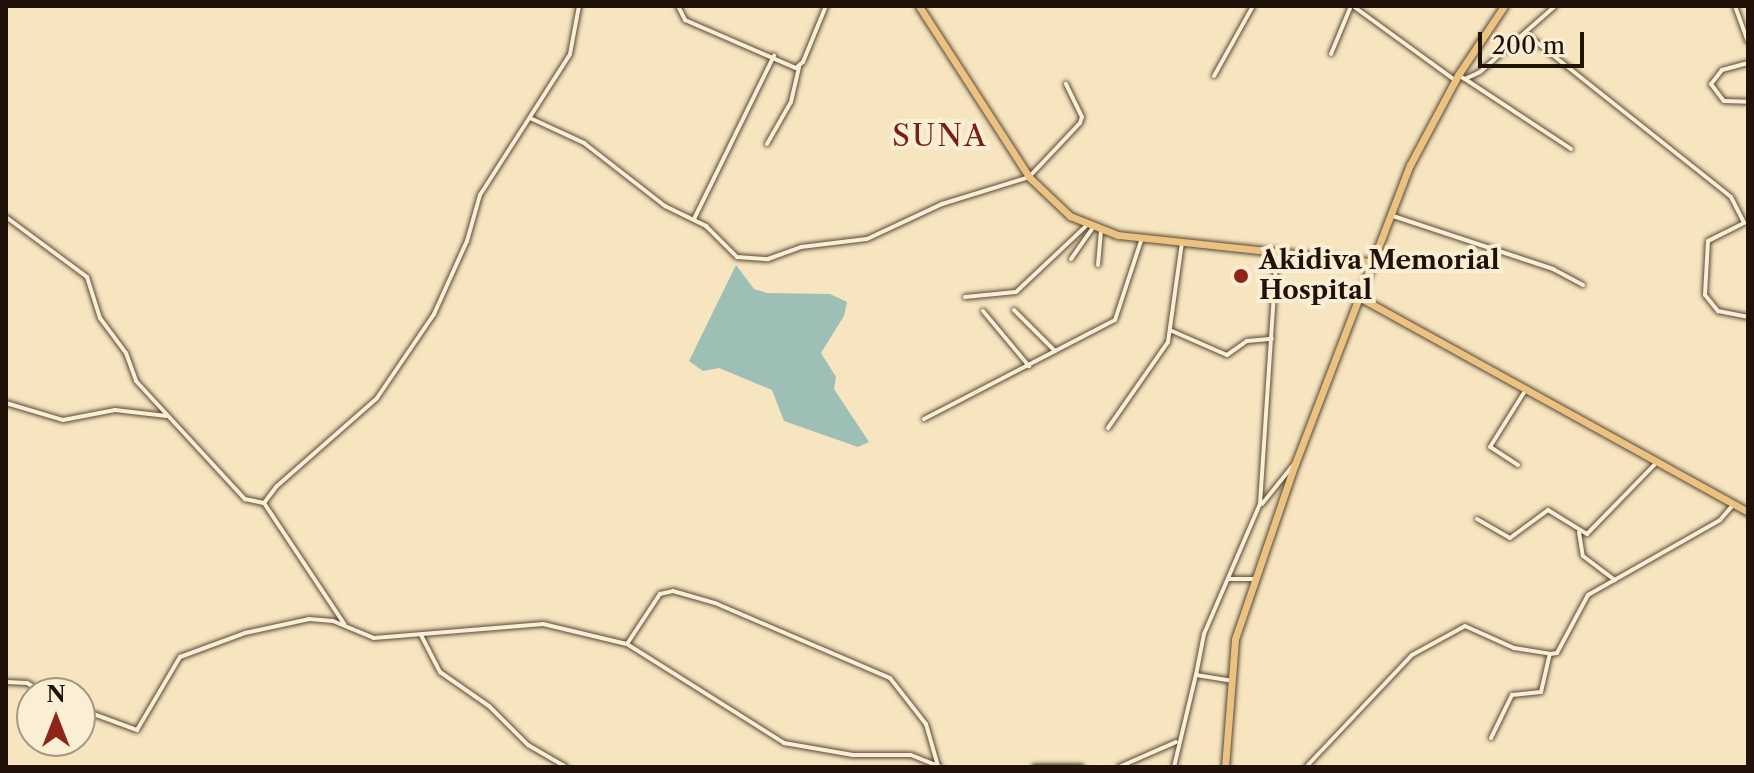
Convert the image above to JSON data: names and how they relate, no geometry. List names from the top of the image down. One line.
{"districts":["SUNA"],"places":["Akidiva Memorial Hospital"],"scale_bar":"200 m","north":"top"}
